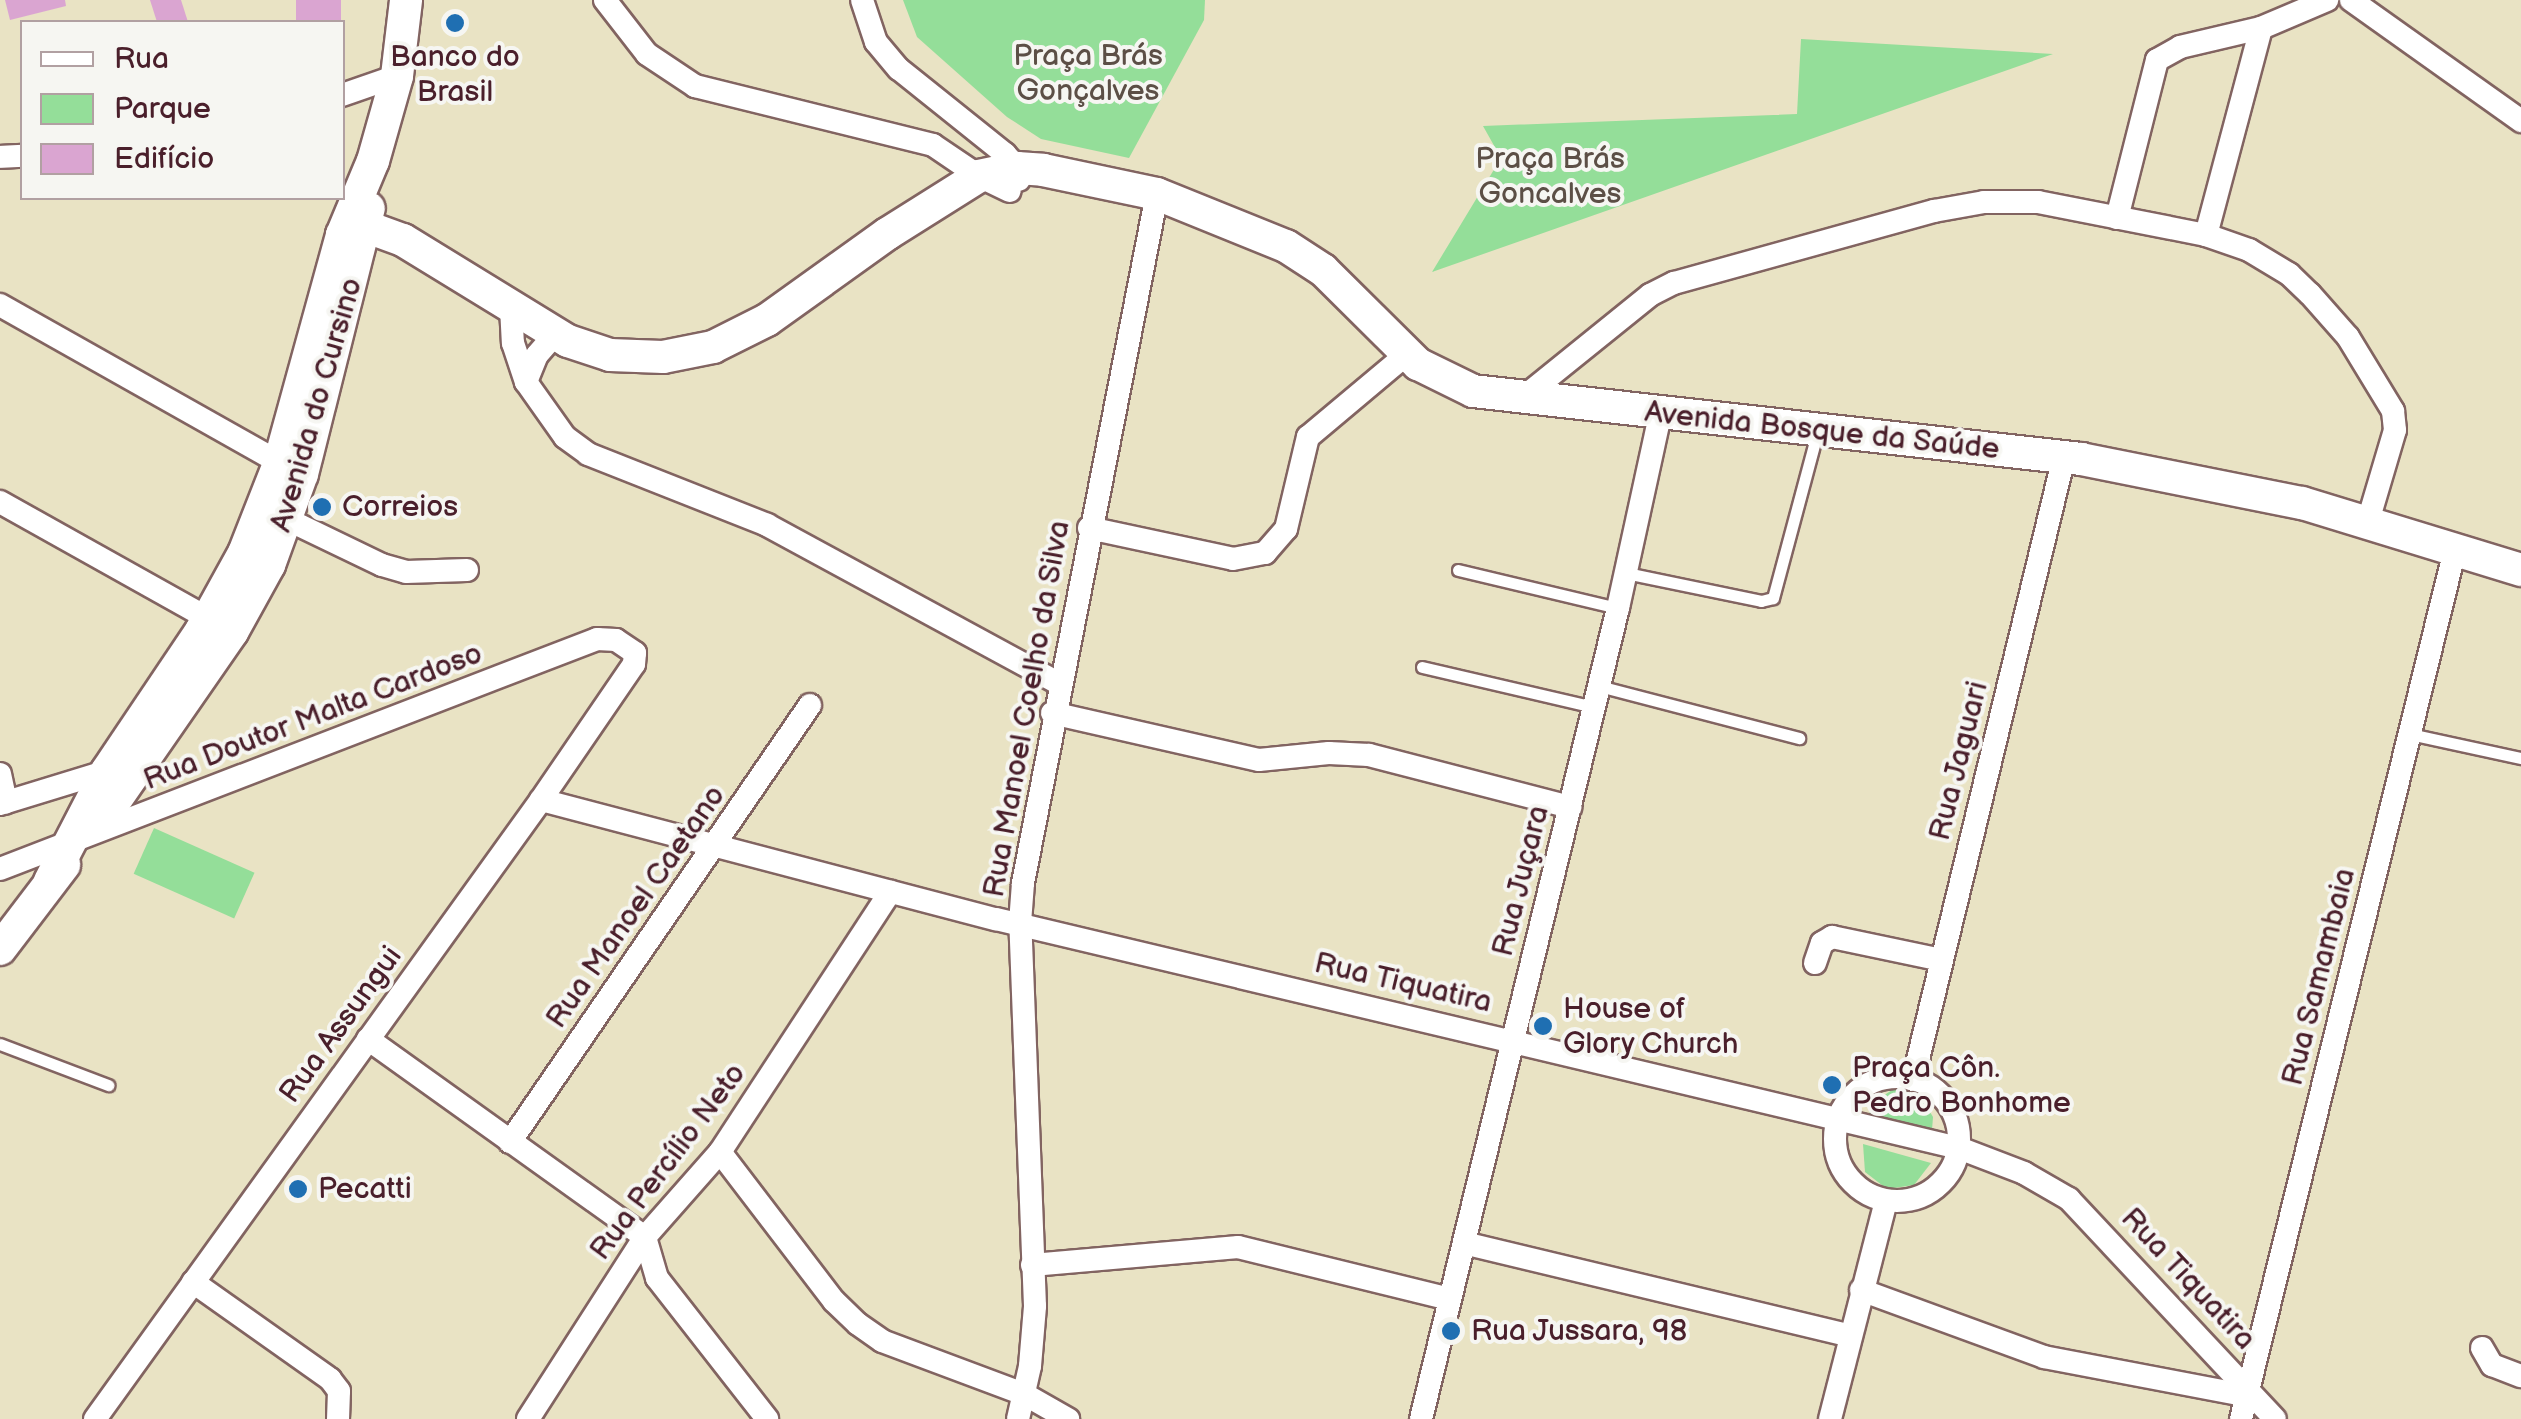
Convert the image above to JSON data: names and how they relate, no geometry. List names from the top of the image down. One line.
{"streets":{"street":["Avenida do Cursino","Avenida Bosque da Saúde","Rua Manoel Coelho da Silva","Rua Doutor Malta Cardoso","Rua Jaguari","Rua Juçara","Rua Manoel Caetano","Rua Samambaia","Rua Tiquatira","Rua Assungui","Rua Percílio Neto"]},"crossings":[["Avenida do Cursino","Avenida Bosque da Saúde"],["Avenida do Cursino","Rua Doutor Malta Cardoso"],["Avenida Bosque da Saúde","Rua Manoel Coelho da Silva"],["Avenida Bosque da Saúde","Rua Jaguari"],["Avenida Bosque da Saúde","Rua Juçara"],["Avenida Bosque da Saúde","Rua Samambaia"],["Rua Manoel Coelho da Silva","Rua Tiquatira"],["Rua Doutor Malta Cardoso","Rua Assungui"],["Rua Juçara","Rua Tiquatira"],["Rua Manoel Caetano","Rua Tiquatira"],["Rua Samambaia","Rua Tiquatira"],["Rua Tiquatira","Rua Assungui"],["Rua Tiquatira","Rua Percílio Neto"]],"parks":["Praça Brás Gonçalves","Praça Brás Goncalves"],"places":["Banco do Brasil","Correios","House of Glory Church","Praça Côn. Pedro Bonhome","Pecatti","Rua Jussara, 98"],"legend":["Rua","Parque","Edifício"]}
